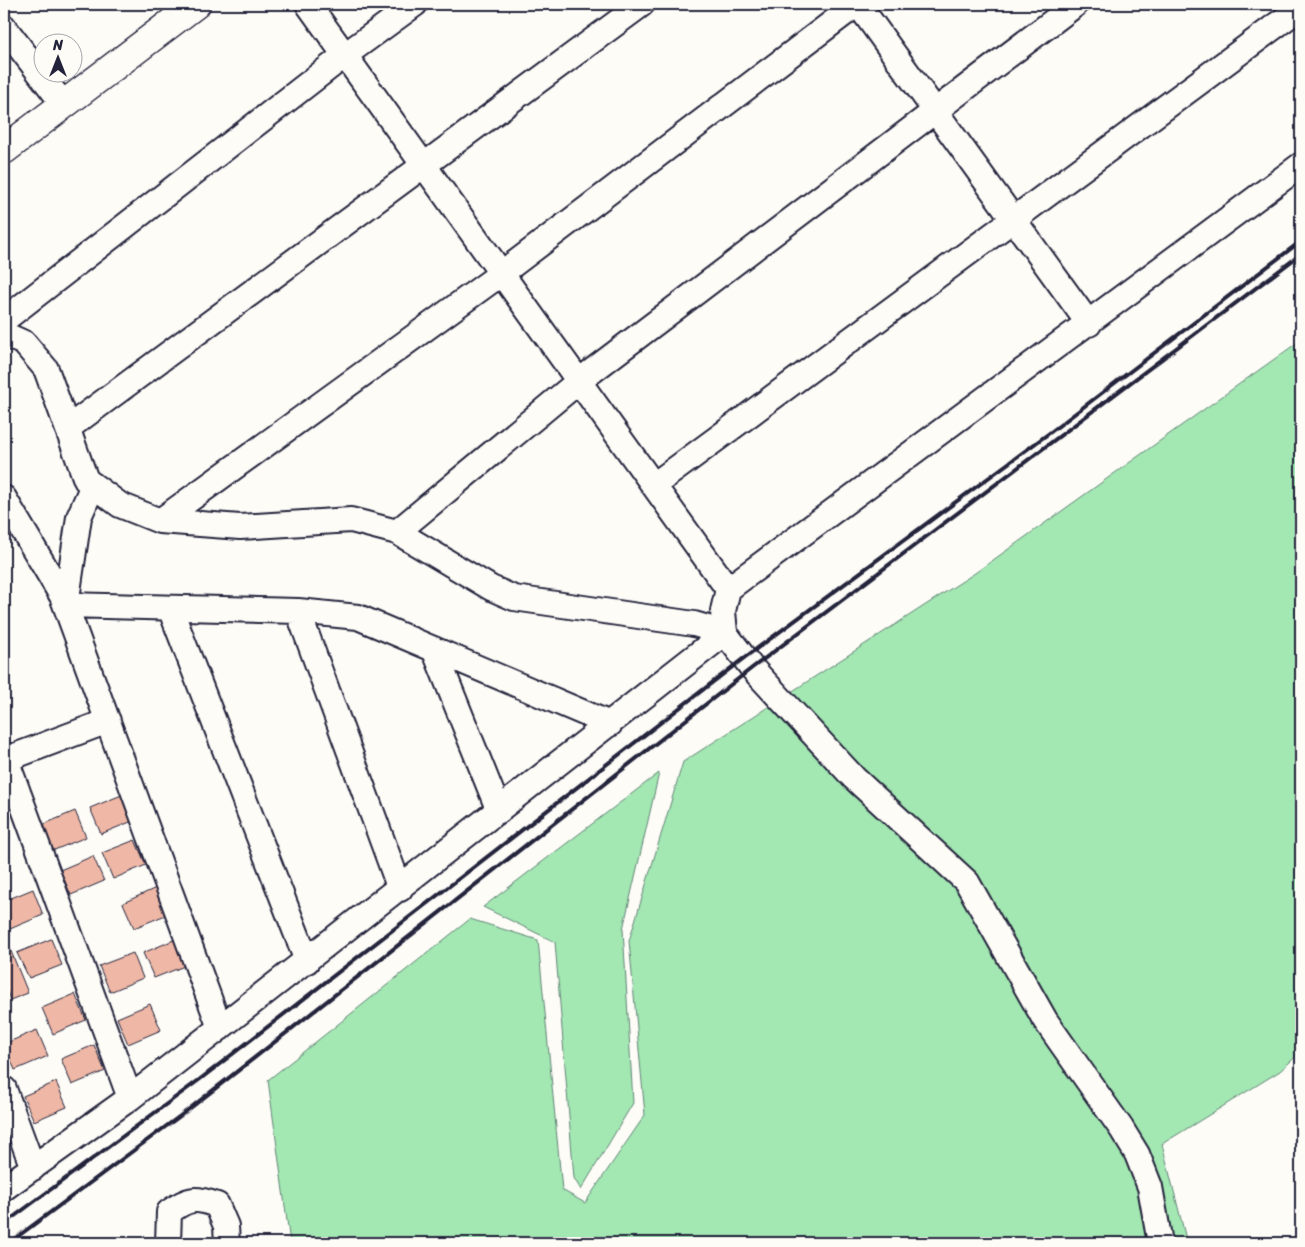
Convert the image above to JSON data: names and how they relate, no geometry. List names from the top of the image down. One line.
{"north":"top"}
